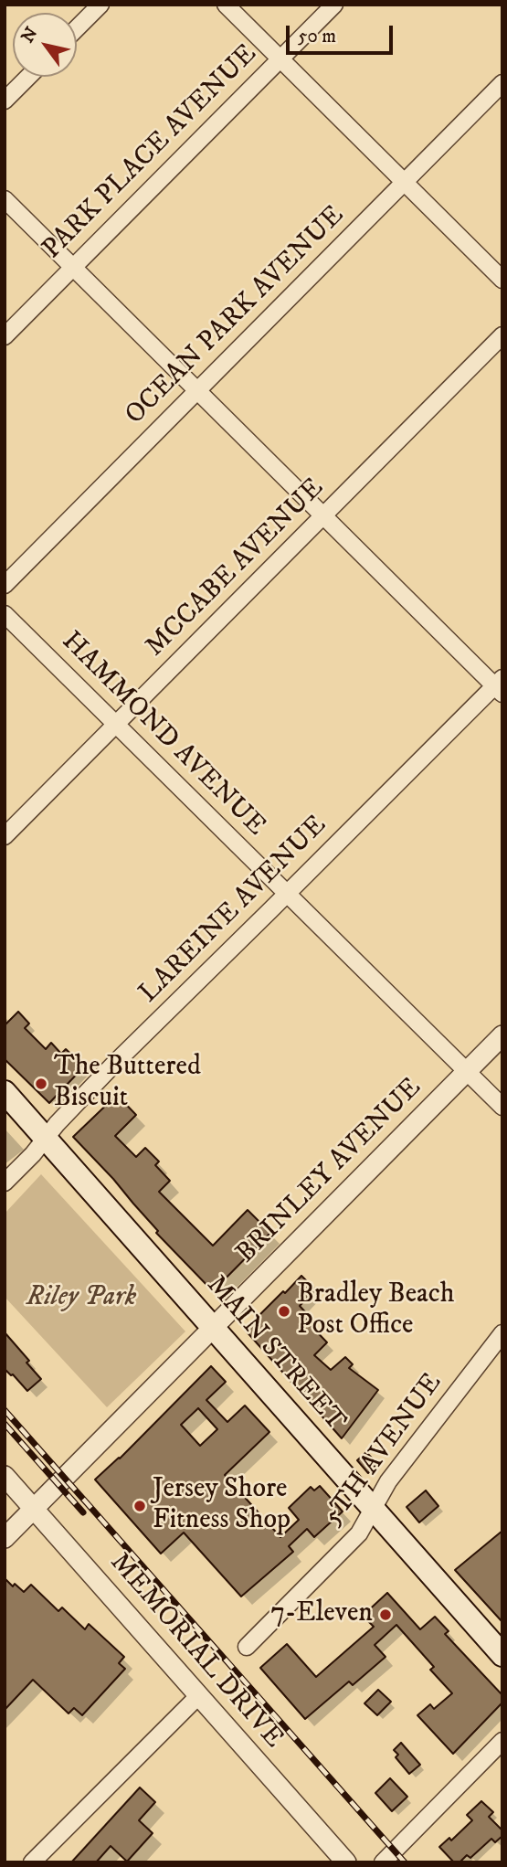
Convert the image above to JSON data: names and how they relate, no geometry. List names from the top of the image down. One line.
{"streets":{"main road":["MAIN STREET"],"street":["PARK PLACE AVENUE","OCEAN PARK AVENUE","MCCABE AVENUE","HAMMOND AVENUE","LAREINE AVENUE","BRINLEY AVENUE","5TH AVENUE","MEMORIAL DRIVE"]},"crossings":[["MCCABE AVENUE","HAMMOND AVENUE"],["HAMMOND AVENUE","LAREINE AVENUE"],["HAMMOND AVENUE","BRINLEY AVENUE"],["LAREINE AVENUE","MAIN STREET"],["BRINLEY AVENUE","MAIN STREET"],["BRINLEY AVENUE","MEMORIAL DRIVE"],["MAIN STREET","5TH AVENUE"]],"parks":["Riley Park"],"places":["The Buttered Biscuit","Bradley Beach Post Office","Jersey Shore Fitness Shop","7-Eleven"],"scale_bar":"50 m","north":"top left"}
